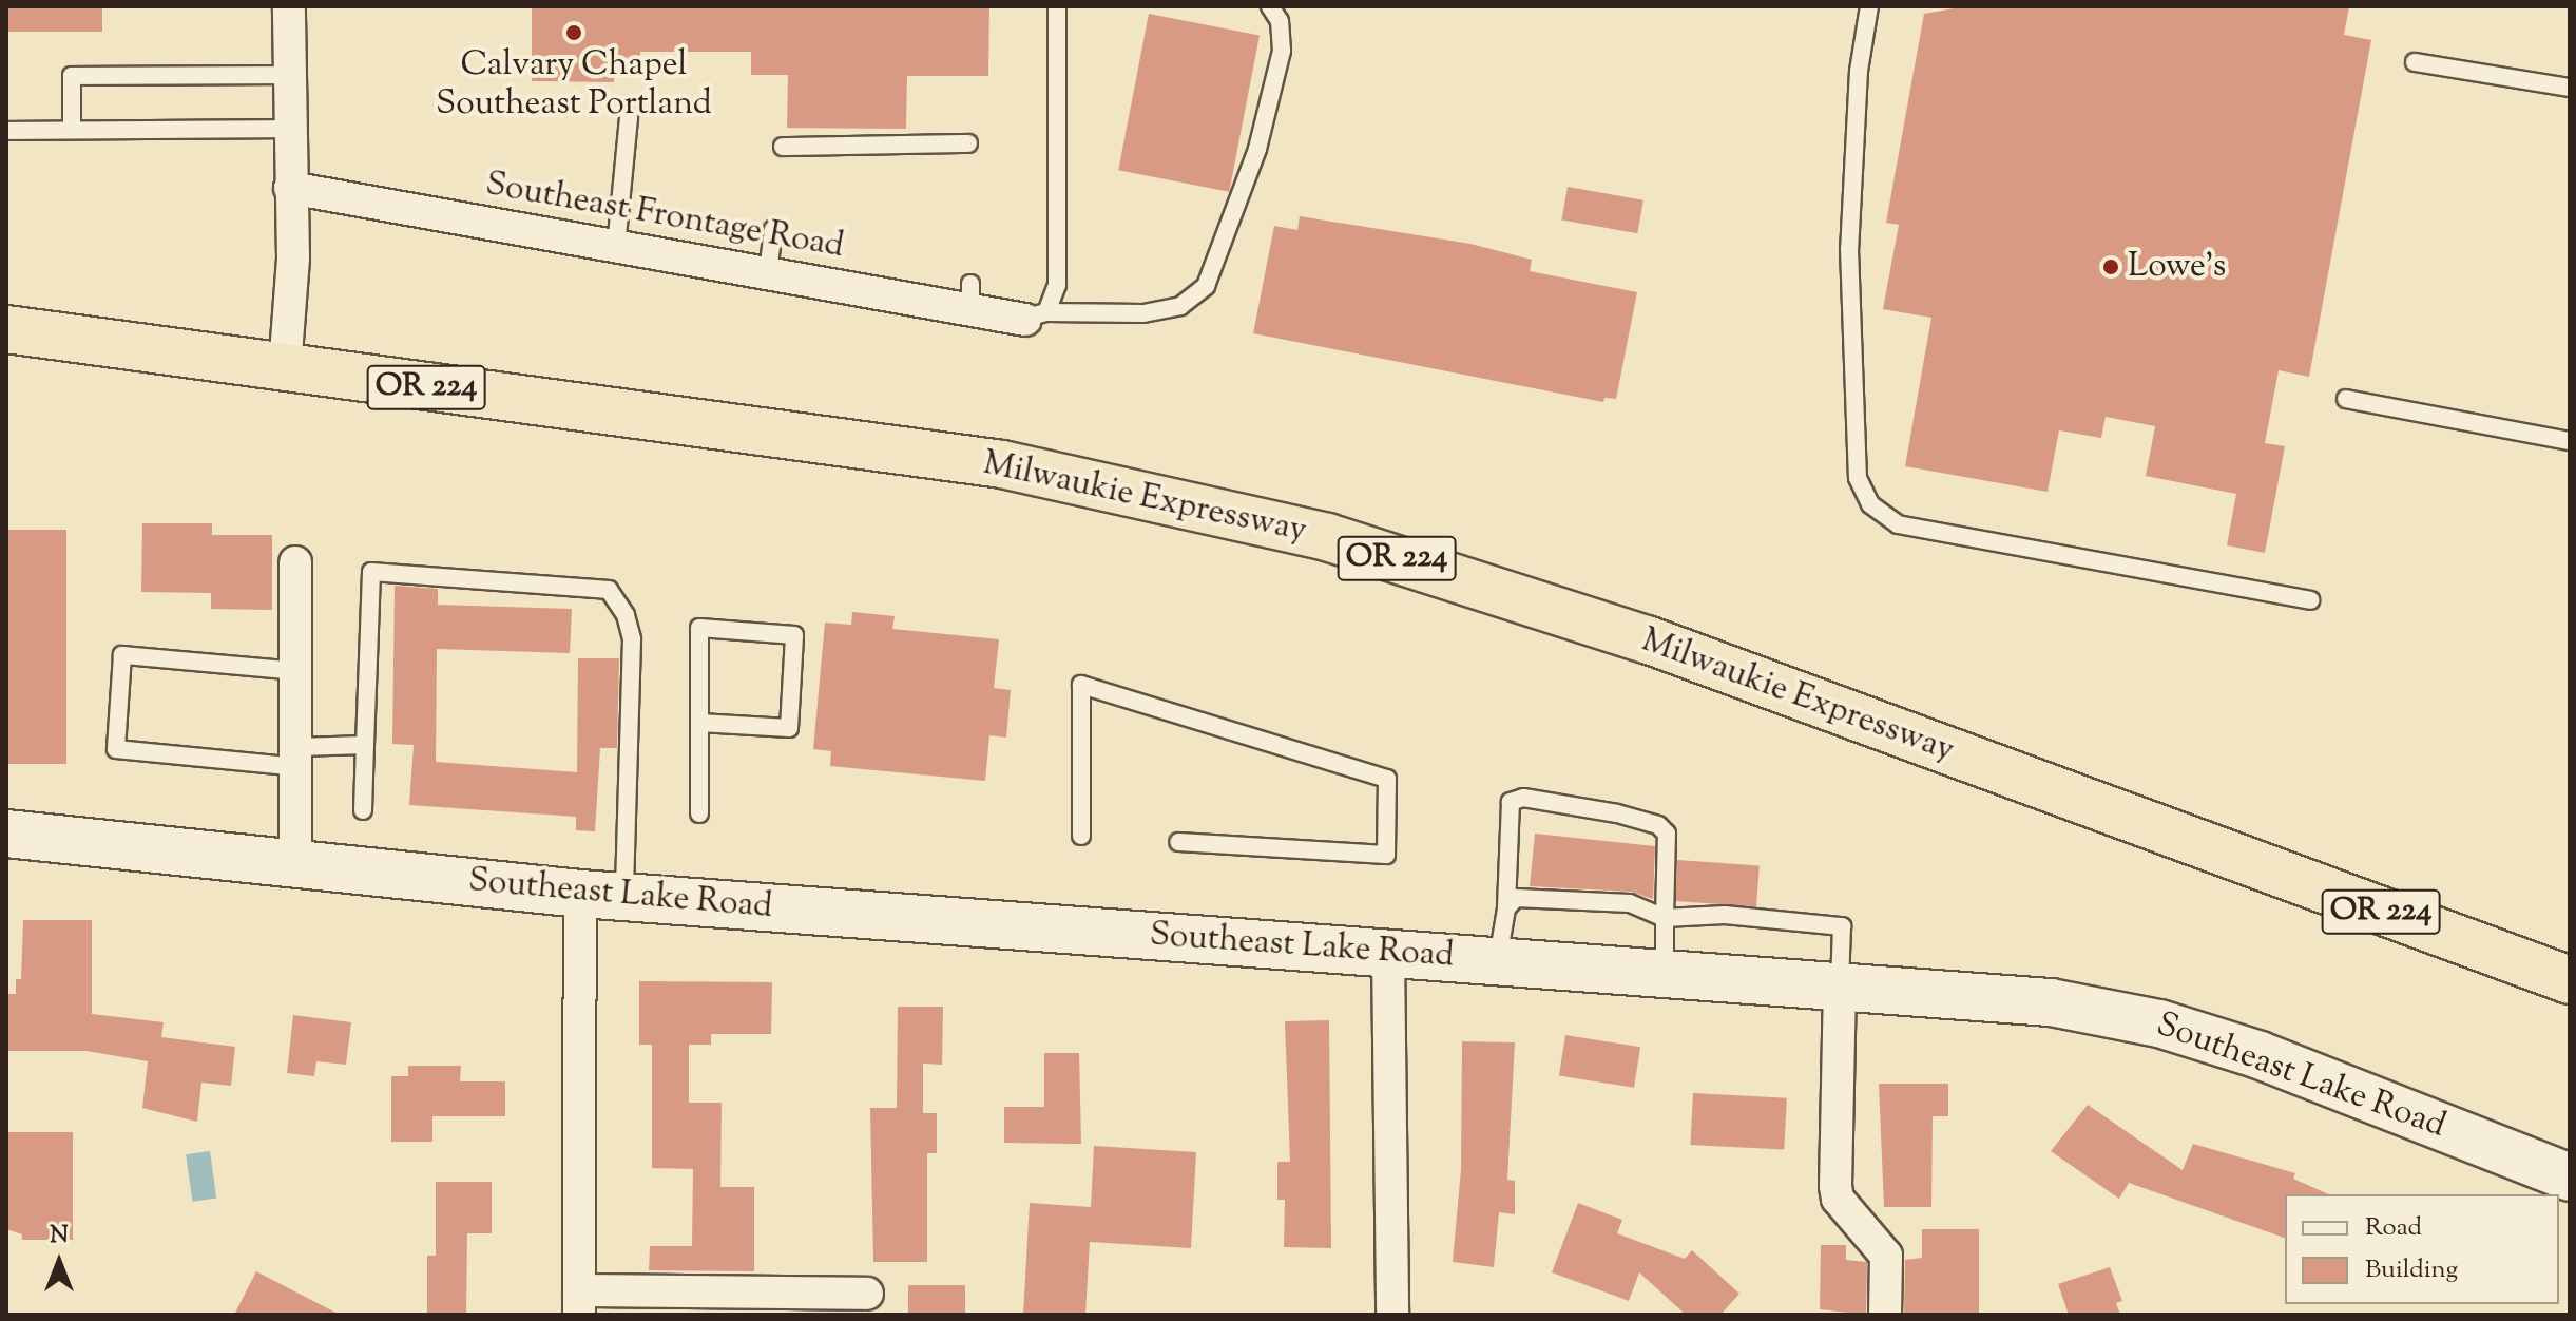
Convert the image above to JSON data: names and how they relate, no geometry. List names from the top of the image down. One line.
{"streets":{"highway":["OR 224","Milwaukie Expressway"],"street":["Southeast Frontage Road","Southeast Lake Road"]},"places":["Calvary Chapel Southeast Portland","Lowe's"],"legend":["Road","Building"],"north":"top"}
